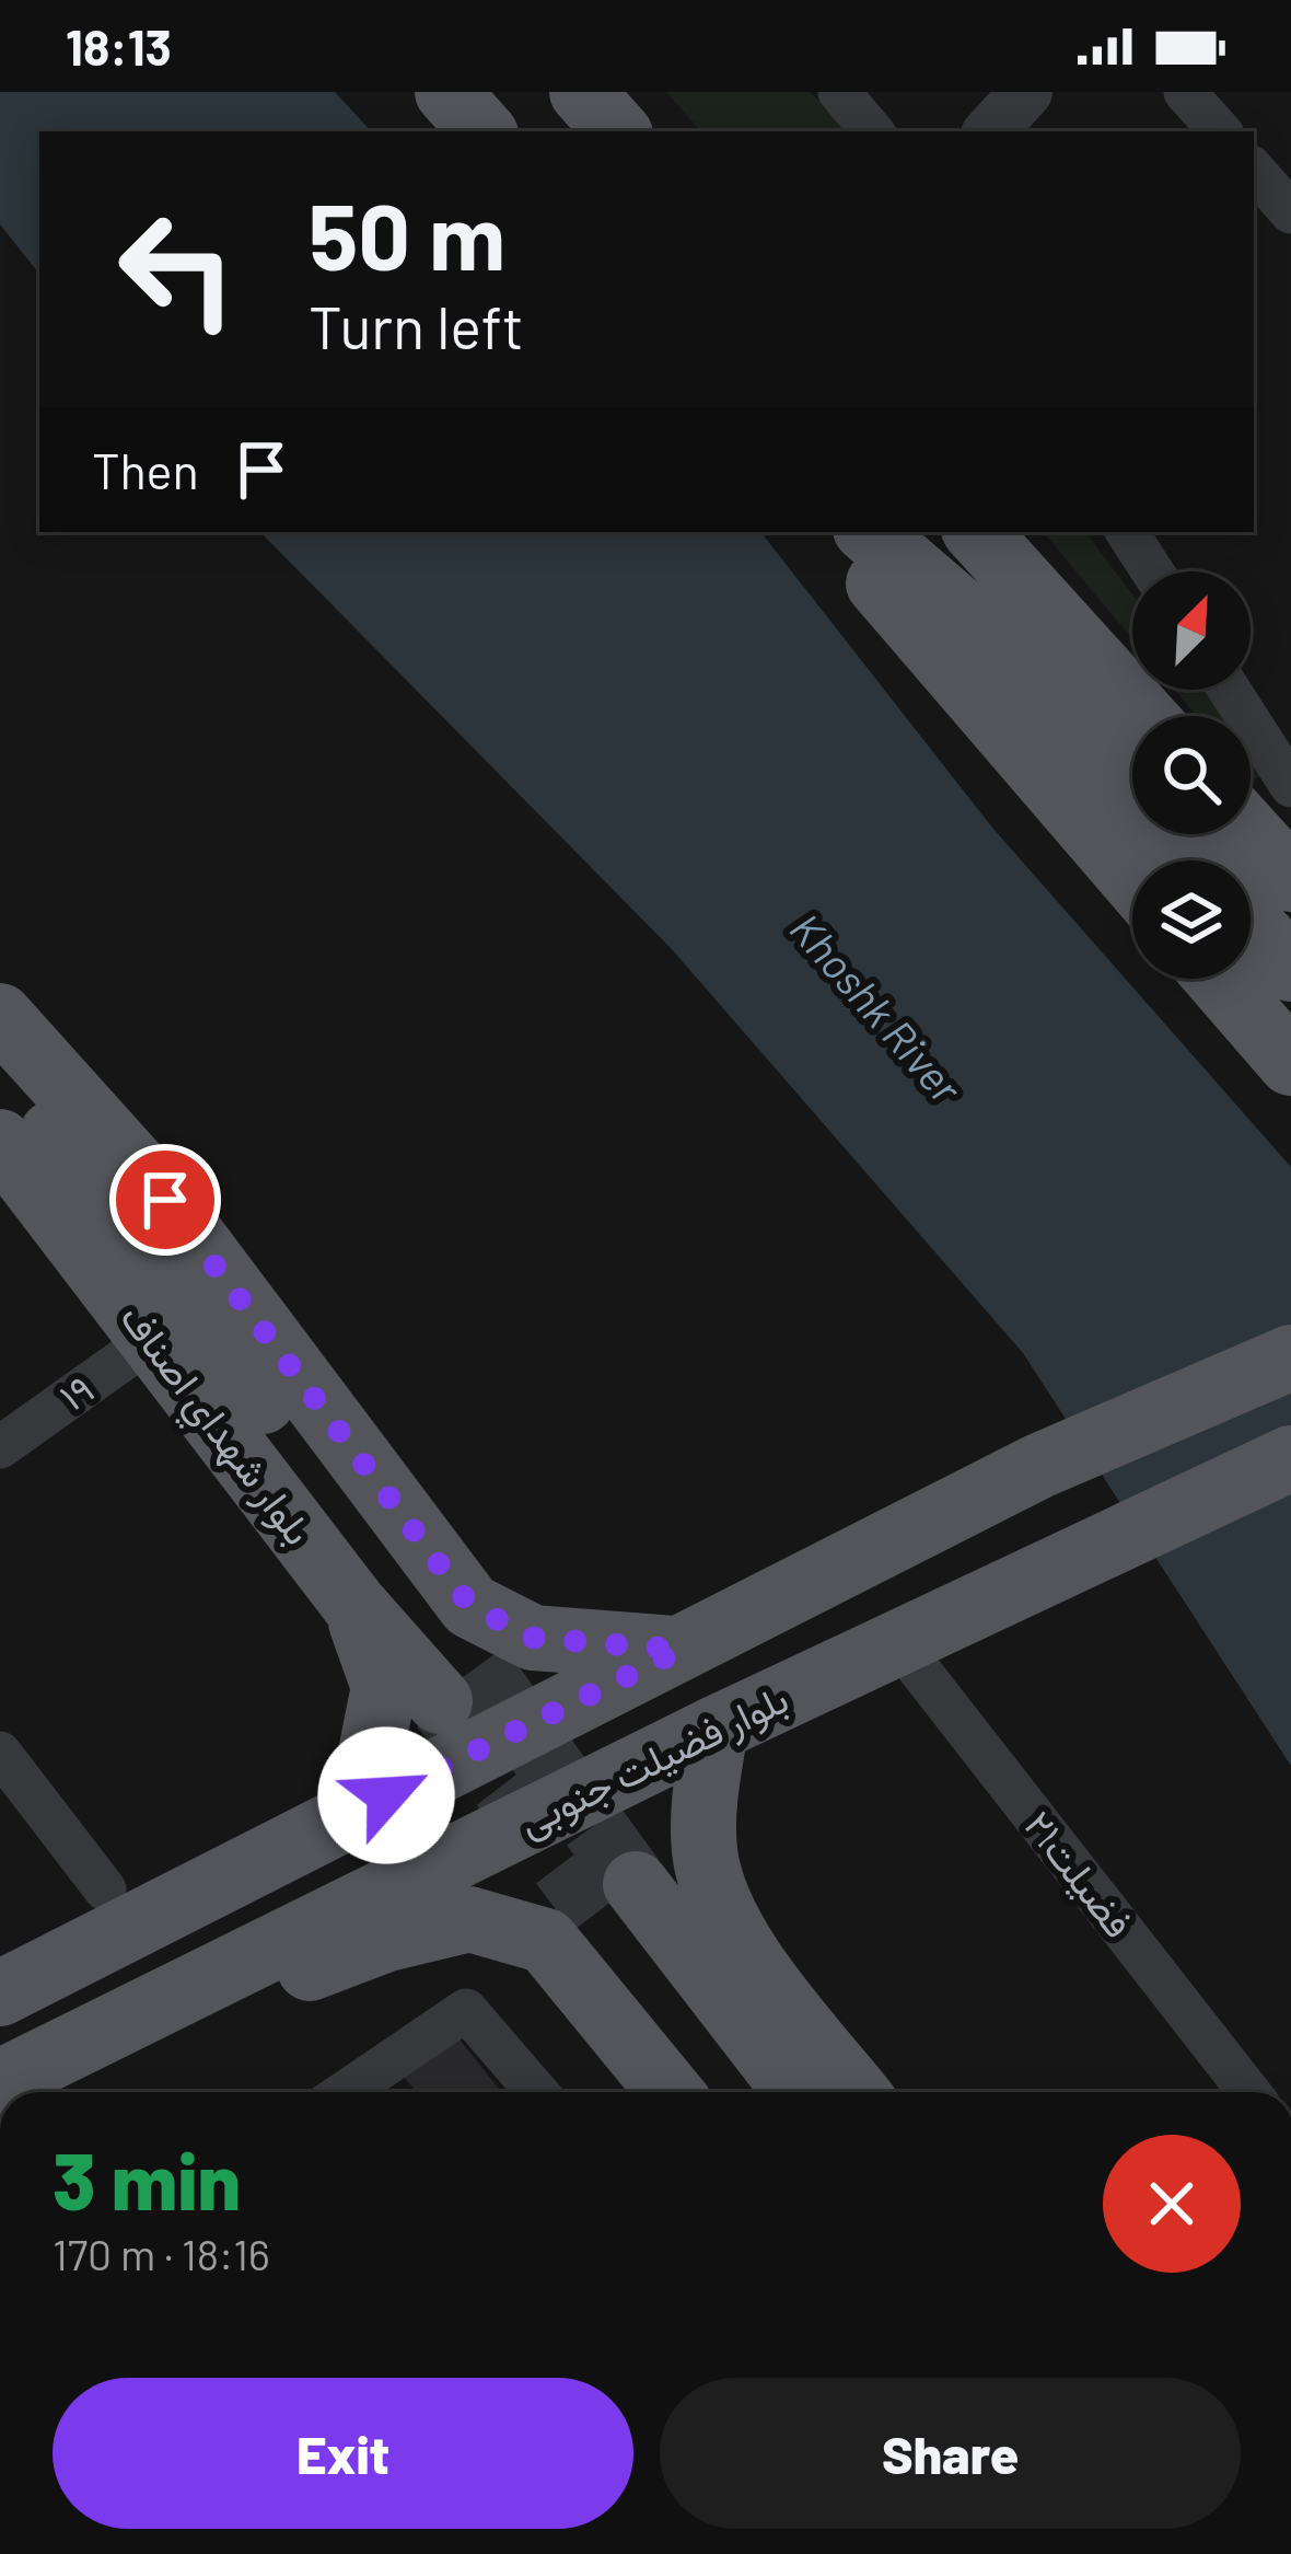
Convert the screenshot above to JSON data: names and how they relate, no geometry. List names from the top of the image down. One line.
{"streets":{"main road":["بلوار شهداي اصناف","بلوار فضیلت جنوبی"],"street":["۱۹","فضیلت۲۱"]},"crossings":[["۱۹","بلوار شهداي اصناف"],["بلوار فضیلت جنوبی","فضیلت۲۱"]],"water":["Khoshk River"],"north":"top right","page":{"status":"18:13","turn":["50 m","Turn left"],"then":"Then","heading":["3 min","170 m · 18:16"],"buttons":["Exit","Share"]}}
